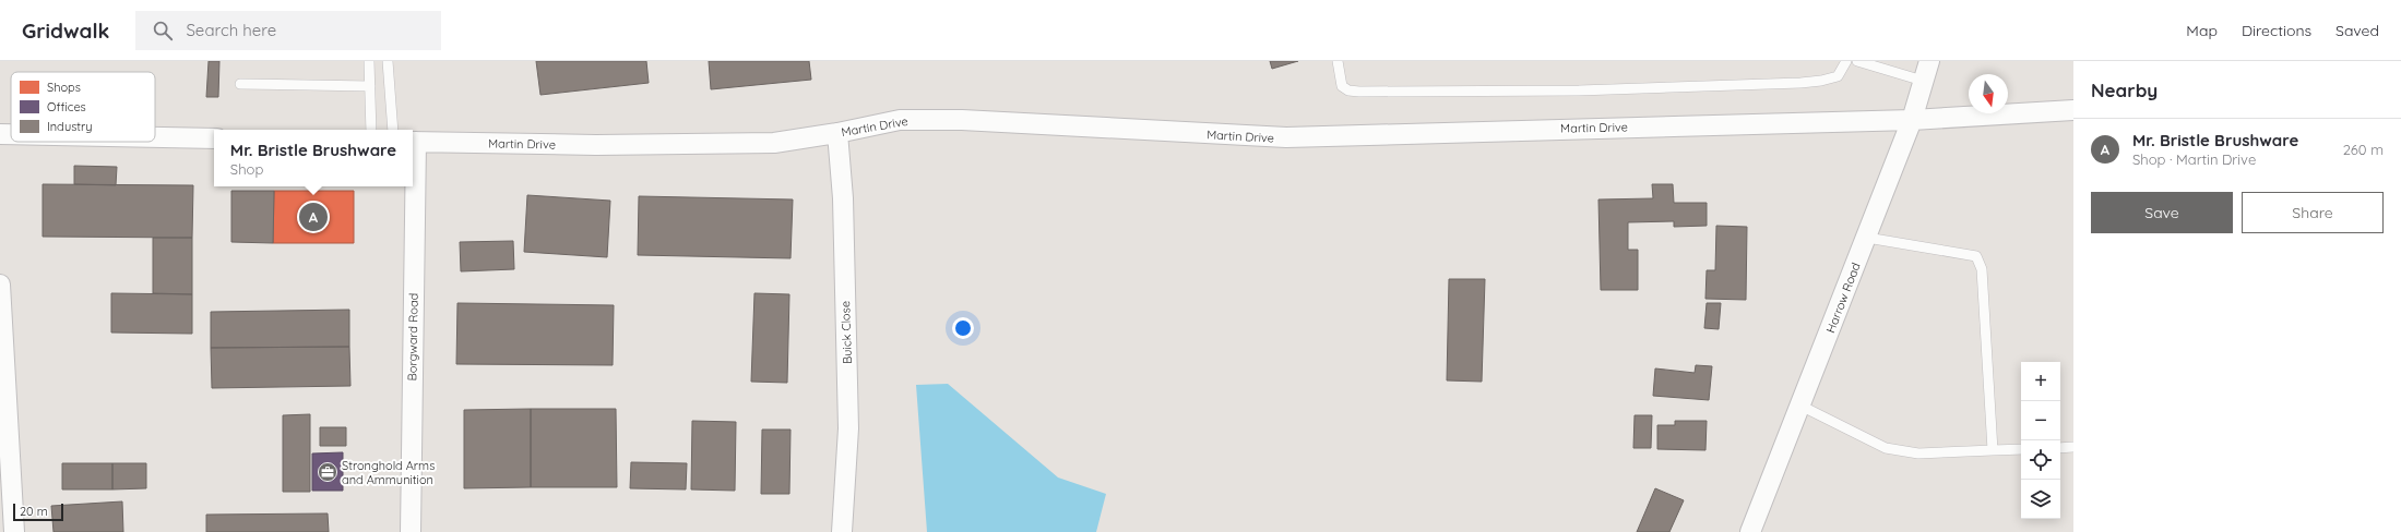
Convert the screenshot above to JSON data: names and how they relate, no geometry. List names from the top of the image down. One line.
{"streets":{"street":["Martin Drive","Harrow Road","Buick Close","Borgward Road"]},"crossings":[["Martin Drive","Harrow Road"],["Martin Drive","Buick Close"]],"places":{"office":["Stronghold Arms and Ammunition"]},"legend":["Shops","Offices","Industry"],"scale_bar":"20 m","north":"bottom","page":{"header":"Gridwalk","search":"Search here","nav":["Map","Directions","Saved"],"heading":"Nearby","list":[{"mark":"A","name":"Mr. Bristle Brushware","note":"Shop · Martin Drive","value":"260 m"}],"popup":["Mr. Bristle Brushware","Shop"],"buttons":["Save","Share"],"pins":"A","map_buttons":["+","−"],"scale":"20 m"}}
